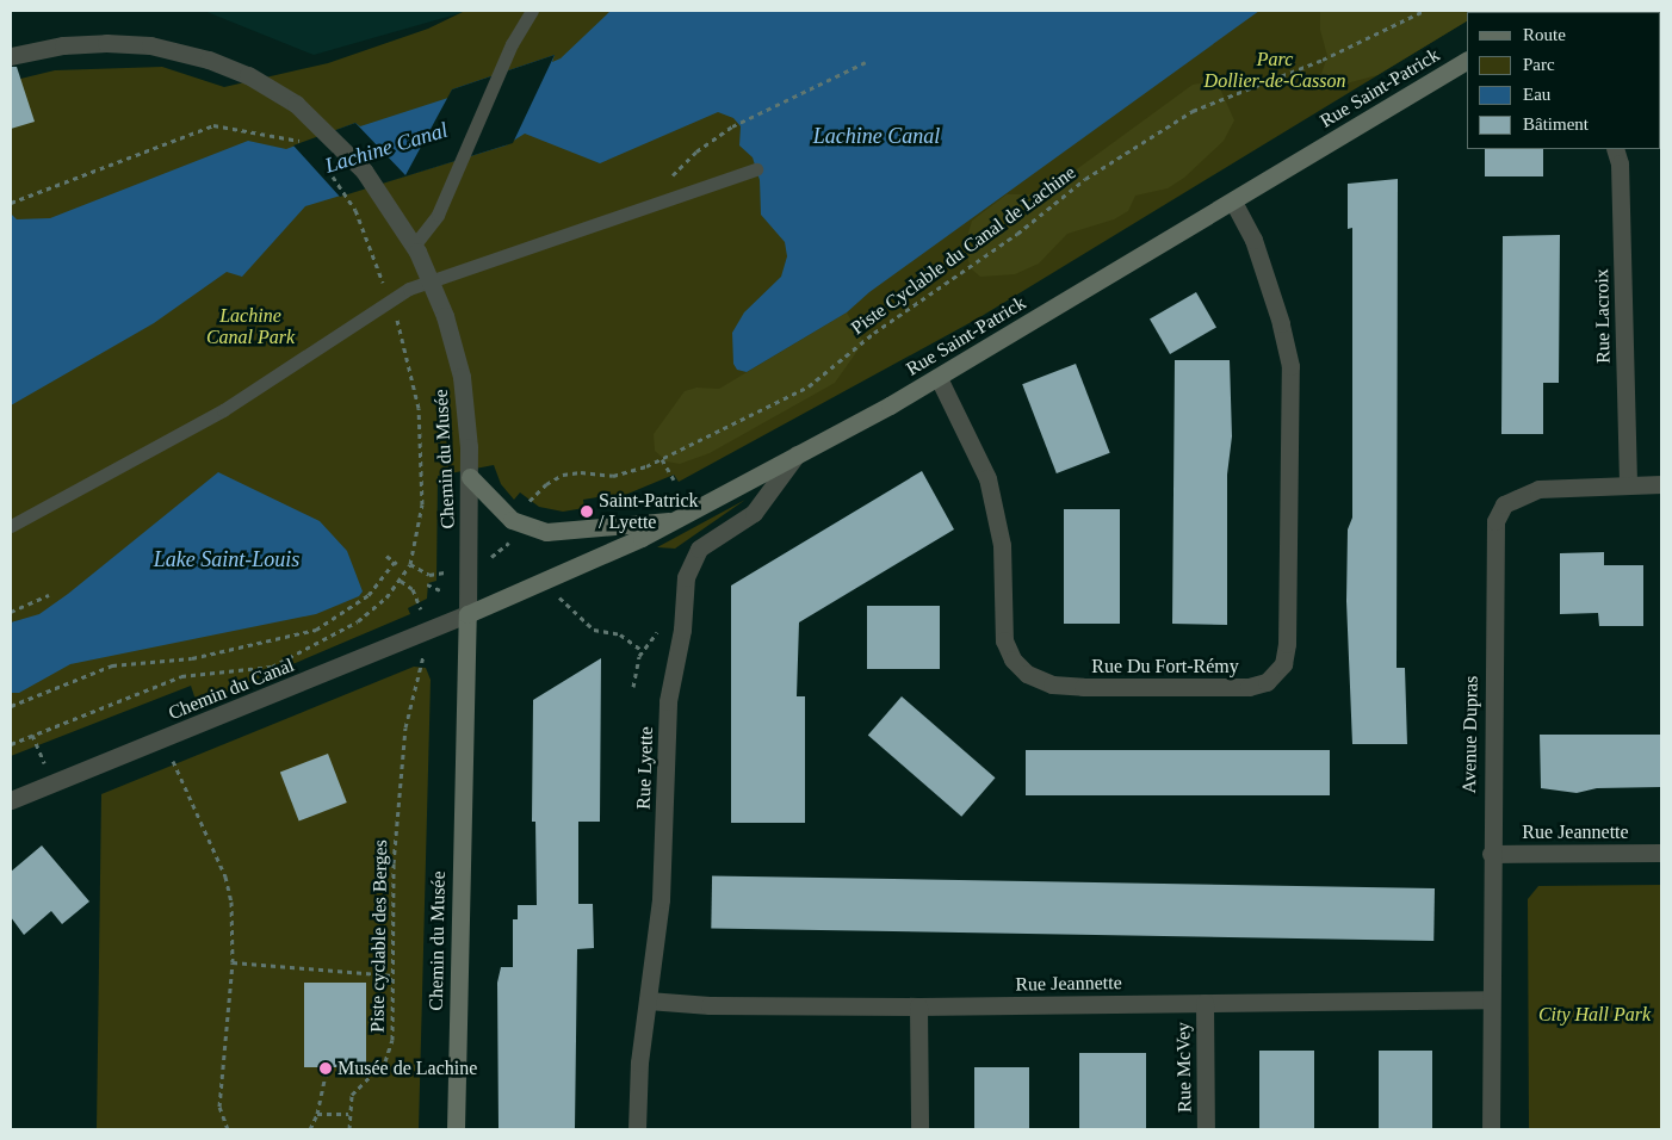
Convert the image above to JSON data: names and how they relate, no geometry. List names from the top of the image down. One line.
{"streets":{"main road":["Rue Saint-Patrick","Chemin du Musée"],"street":["Rue Lacroix","Rue Du Fort-Rémy","Chemin du Canal","Avenue Dupras","Rue Lyette","Rue Jeannette","Rue McVey"],"path":["Piste Cyclable du Canal de Lachine","Piste cyclable des Berges"]},"crossings":[["Rue Saint-Patrick","Chemin du Musée"],["Rue Saint-Patrick","Rue Du Fort-Rémy"],["Rue Saint-Patrick","Chemin du Canal"],["Rue Saint-Patrick","Rue Lyette"],["Rue Lacroix","Avenue Dupras"],["Chemin du Musée","Chemin du Canal"],["Avenue Dupras","Rue Jeannette"],["Rue Lyette","Rue Jeannette"],["Rue Jeannette","Rue McVey"]],"water":["Lachine Canal","Lake Saint-Louis"],"parks":["Parc Dollier-de-Casson","Lachine Canal Park","City Hall Park"],"places":["Saint-Patrick / Lyette","Musée de Lachine"],"legend":["Route","Parc","Eau","Bâtiment"]}
